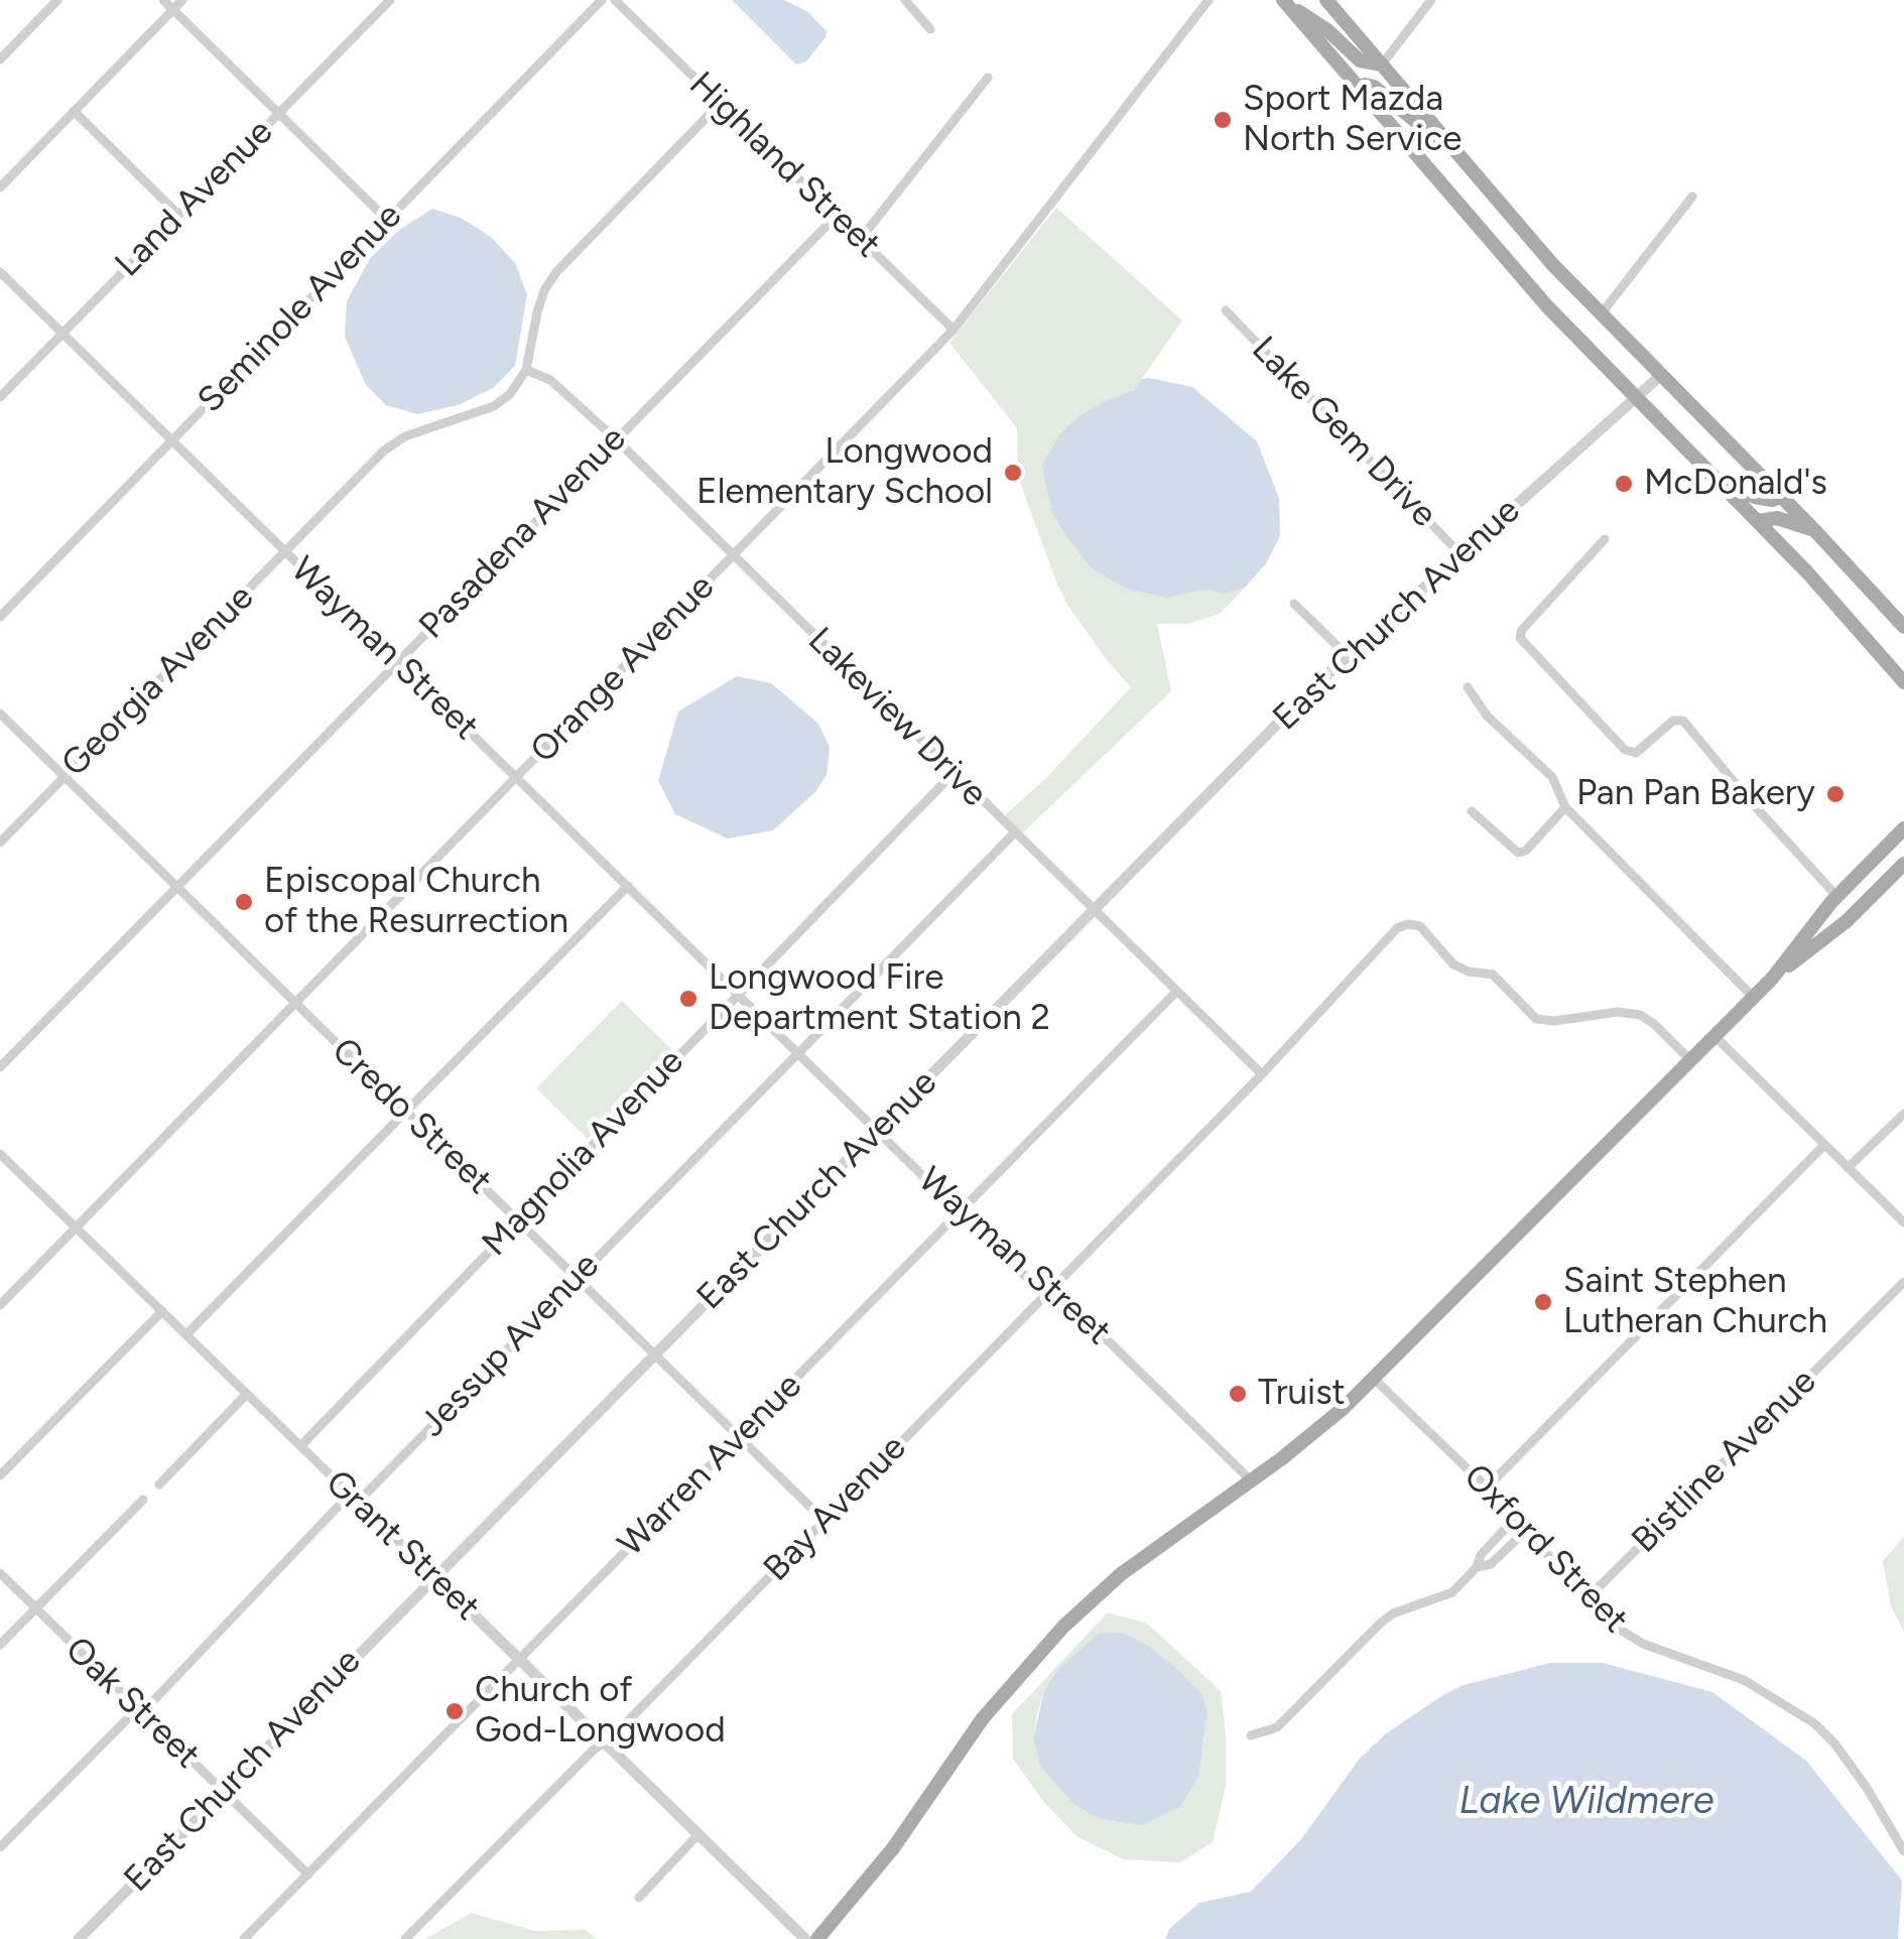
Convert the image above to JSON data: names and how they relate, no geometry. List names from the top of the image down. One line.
{"streets":{"street":["Highland Street","Land Avenue","Seminole Avenue","Lake Gem Drive","Pasadena Avenue","East Church Avenue","Wayman Street","Orange Avenue","Georgia Avenue","Lakeview Drive","Credo Street","Magnolia Avenue","Jessup Avenue","Bistline Avenue","Warren Avenue","Bay Avenue","Grant Street","Oxford Street","Oak Street"]},"crossings":[["Highland Street","Pasadena Avenue"],["Highland Street","Orange Avenue"],["Land Avenue","Wayman Street"],["Seminole Avenue","Wayman Street"],["Lake Gem Drive","East Church Avenue"],["Pasadena Avenue","Wayman Street"],["Pasadena Avenue","Lakeview Drive"],["Pasadena Avenue","Credo Street"],["East Church Avenue","Wayman Street"],["East Church Avenue","Lakeview Drive"],["East Church Avenue","Credo Street"],["East Church Avenue","Grant Street"],["East Church Avenue","Oak Street"],["Wayman Street","Orange Avenue"],["Wayman Street","Georgia Avenue"],["Wayman Street","Magnolia Avenue"],["Wayman Street","Jessup Avenue"],["Wayman Street","Warren Avenue"],["Wayman Street","Bay Avenue"],["Orange Avenue","Lakeview Drive"],["Orange Avenue","Credo Street"],["Orange Avenue","Grant Street"],["Georgia Avenue","Lakeview Drive"],["Georgia Avenue","Credo Street"],["Lakeview Drive","Magnolia Avenue"],["Lakeview Drive","Jessup Avenue"],["Lakeview Drive","Warren Avenue"],["Lakeview Drive","Bay Avenue"],["Credo Street","Magnolia Avenue"],["Credo Street","Jessup Avenue"],["Credo Street","Warren Avenue"],["Credo Street","Bay Avenue"],["Magnolia Avenue","Grant Street"],["Jessup Avenue","Grant Street"],["Jessup Avenue","Oak Street"],["Bistline Avenue","Oxford Street"],["Warren Avenue","Grant Street"],["Warren Avenue","Oak Street"],["Bay Avenue","Grant Street"]],"water":["Lake Wildmere"],"places":["Sport Mazda North Service","Longwood Elementary School","McDonald's","Pan Pan Bakery","Episcopal Church of the Resurrection","Longwood Fire Department Station 2","Saint Stephen Lutheran Church","Truist","Church of God-Longwood"]}
